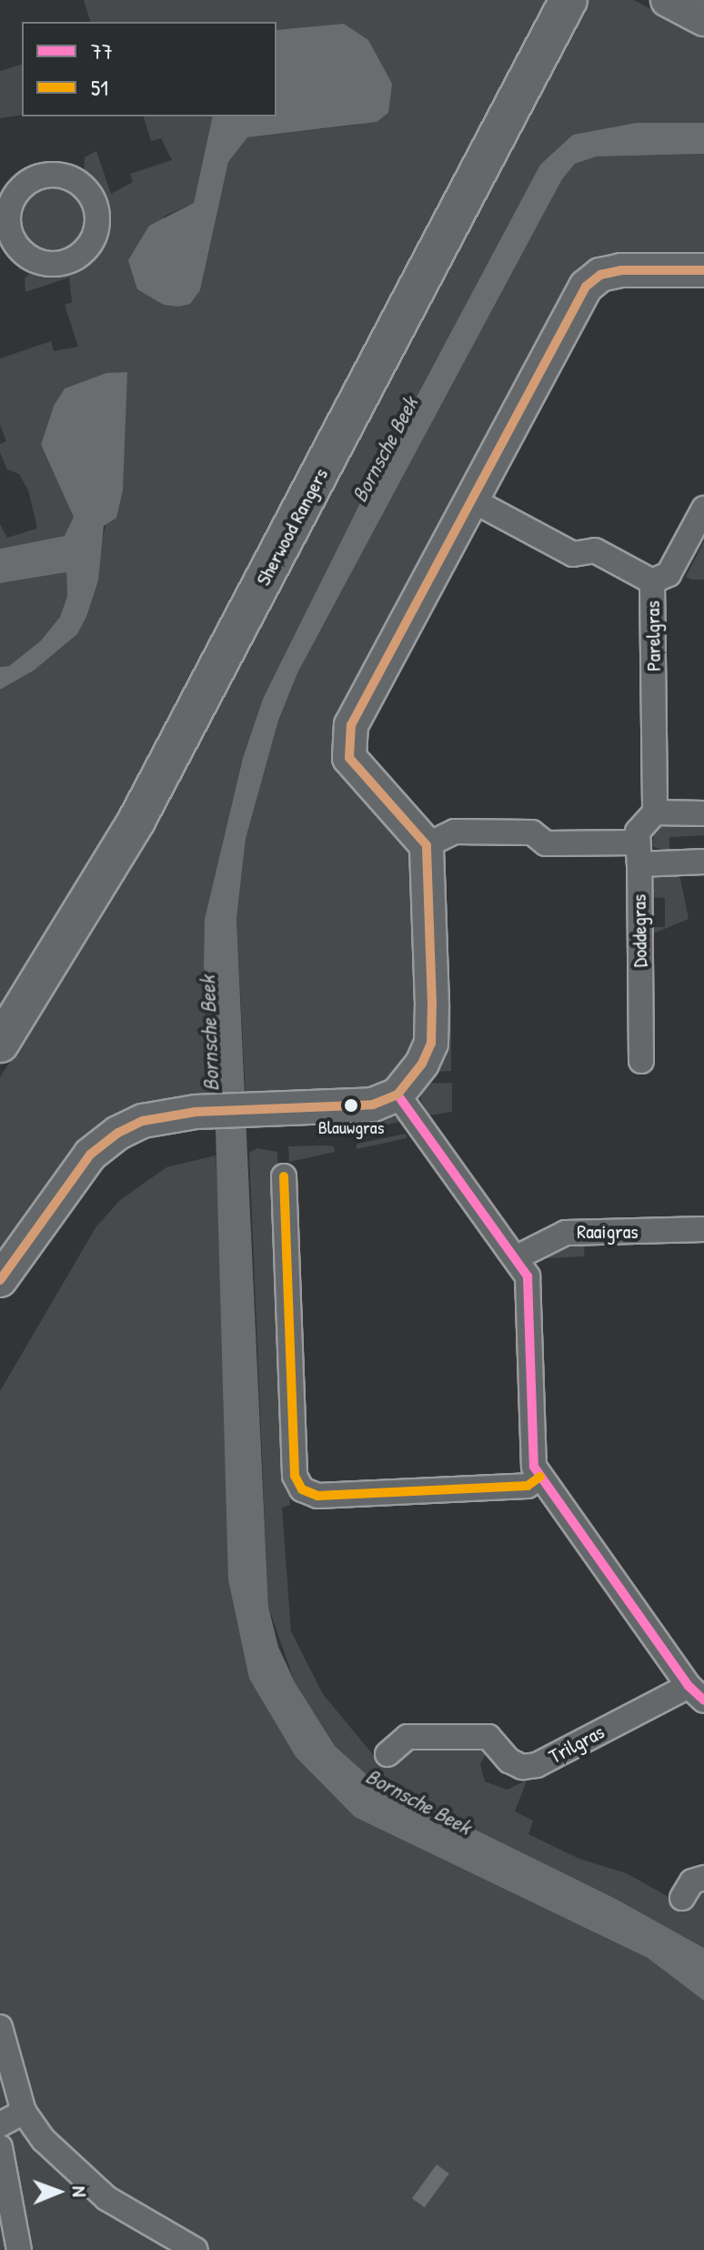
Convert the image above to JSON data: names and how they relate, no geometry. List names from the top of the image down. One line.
{"streets":{"main road":["Sherwood Rangers"],"street":["Parelgras","Doddegras","Raaigras","Trilgras"]},"water":["Bornsche Beek"],"places":["Blauwgras"],"lines":["transit line 77","transit line 51"],"legend":["77","51"],"north":"right"}
